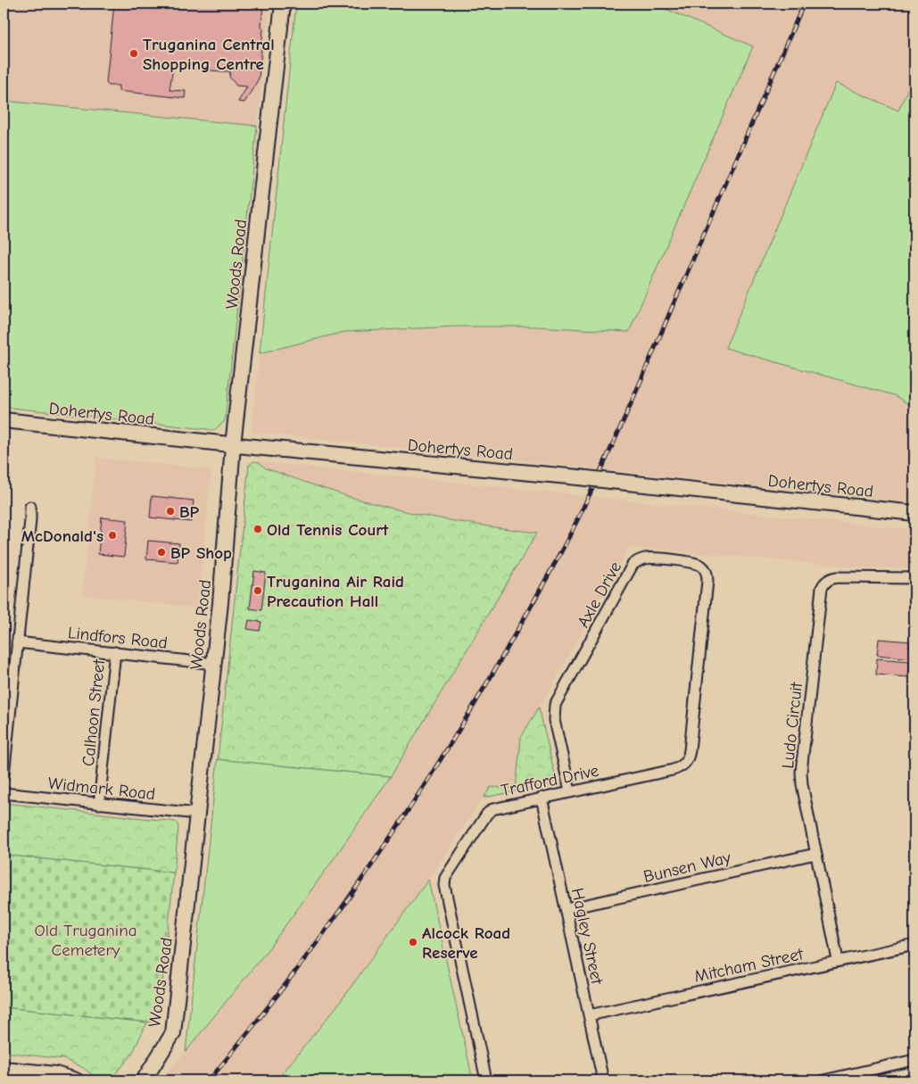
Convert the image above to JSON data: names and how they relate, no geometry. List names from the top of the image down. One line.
{"streets":{"street":["Woods Road","Dohertys Road","Axle Drive","Lindfors Road","Calhoon Street","Ludo Circuit","Trafford Drive","Widmark Road","Bunsen Way","Hagley Street","Mitcham Street"]},"crossings":[["Woods Road","Dohertys Road"],["Woods Road","Lindfors Road"],["Woods Road","Widmark Road"],["Axle Drive","Trafford Drive"],["Lindfors Road","Calhoon Street"],["Calhoon Street","Widmark Road"],["Ludo Circuit","Bunsen Way"],["Ludo Circuit","Mitcham Street"],["Trafford Drive","Hagley Street"],["Bunsen Way","Hagley Street"],["Hagley Street","Mitcham Street"]],"parks":["Old Truganina Cemetery"],"places":["Truganina Central Shopping Centre","BP","Old Tennis Court","McDonald's","BP Shop","Truganina Air Raid Precaution Hall","Alcock Road Reserve"]}
